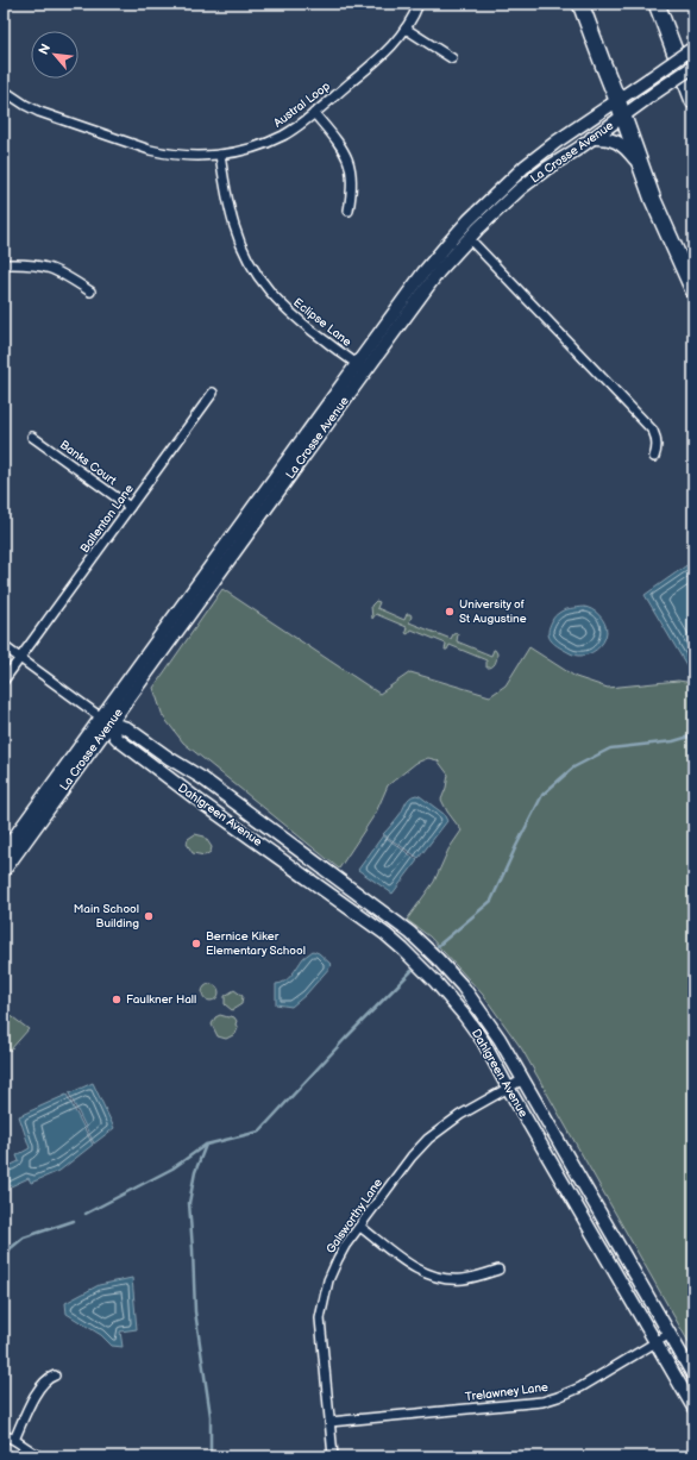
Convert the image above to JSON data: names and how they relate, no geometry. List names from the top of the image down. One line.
{"streets":{"street":["Austral Loop","La Crosse Avenue","Eclipse Lane","Banks Court","Ballenton Lane","Dahlgreen Avenue","Galsworthy Lane","Trelawney Lane"]},"crossings":[["Austral Loop","Eclipse Lane"],["La Crosse Avenue","Eclipse Lane"],["La Crosse Avenue","Dahlgreen Avenue"],["Banks Court","Ballenton Lane"],["Ballenton Lane","Dahlgreen Avenue"],["Dahlgreen Avenue","Galsworthy Lane"],["Dahlgreen Avenue","Trelawney Lane"],["Galsworthy Lane","Trelawney Lane"]],"places":["University of St Augustine","Main School Building","Bernice Kiker Elementary School","Faulkner Hall"],"north":"top left"}
